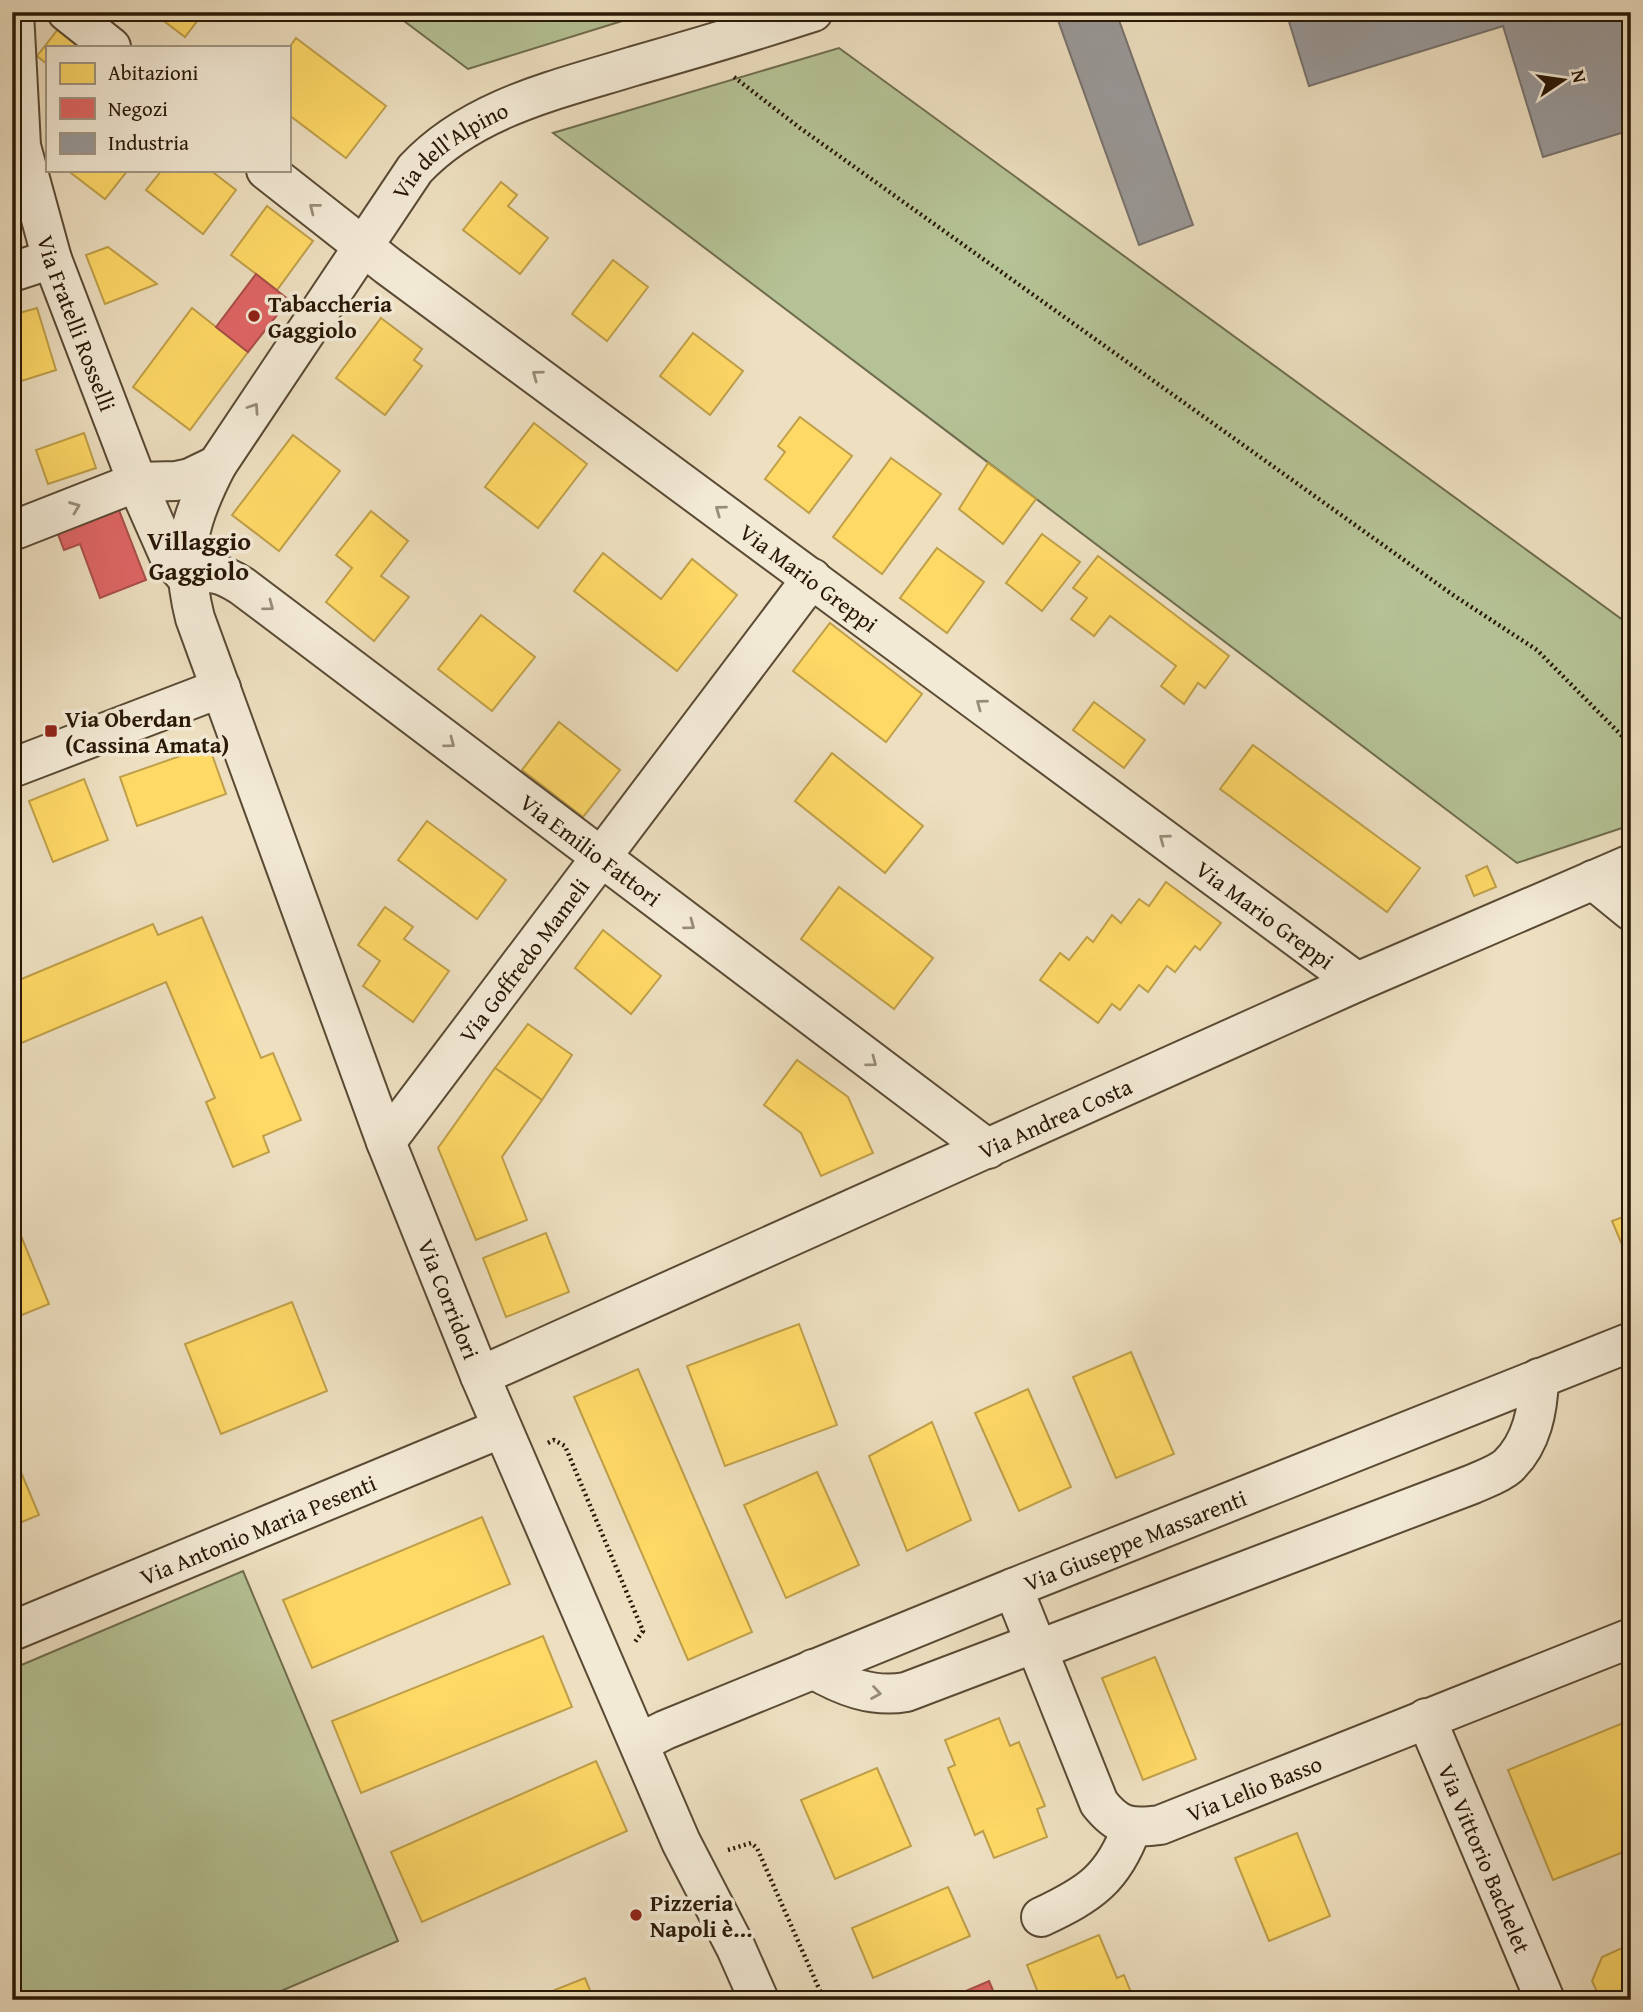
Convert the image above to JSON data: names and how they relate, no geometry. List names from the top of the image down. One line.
{"streets":{"street":["Via dell'Alpino","Via Fratelli Rosselli","Via Mario Greppi","Via Emilio Fattori","Via Goffredo Mameli","Via Andrea Costa","Via Corridori","Via Antonio Maria Pesenti","Via Giuseppe Massarenti","Via Lelio Basso","Via Vittorio Bachelet"]},"crossings":[["Via dell'Alpino","Via Fratelli Rosselli"],["Via dell'Alpino","Via Mario Greppi"],["Via dell'Alpino","Via Emilio Fattori"],["Via dell'Alpino","Via Corridori"],["Via Fratelli Rosselli","Via Emilio Fattori"],["Via Fratelli Rosselli","Via Corridori"],["Via Mario Greppi","Via Goffredo Mameli"],["Via Mario Greppi","Via Andrea Costa"],["Via Emilio Fattori","Via Goffredo Mameli"],["Via Emilio Fattori","Via Andrea Costa"],["Via Emilio Fattori","Via Corridori"],["Via Goffredo Mameli","Via Corridori"],["Via Andrea Costa","Via Corridori"],["Via Corridori","Via Antonio Maria Pesenti"],["Via Corridori","Via Giuseppe Massarenti"],["Via Lelio Basso","Via Vittorio Bachelet"]],"one_way":["Via Mario Greppi","Via Emilio Fattori"],"districts":["Villaggio Gaggiolo"],"places":{"other":["Tabaccheria Gaggiolo","Pizzeria Napoli è..."],"transit":["Via Oberdan (Cassina Amata)"]},"legend":["Abitazioni","Negozi","Industria"],"north":"right"}
